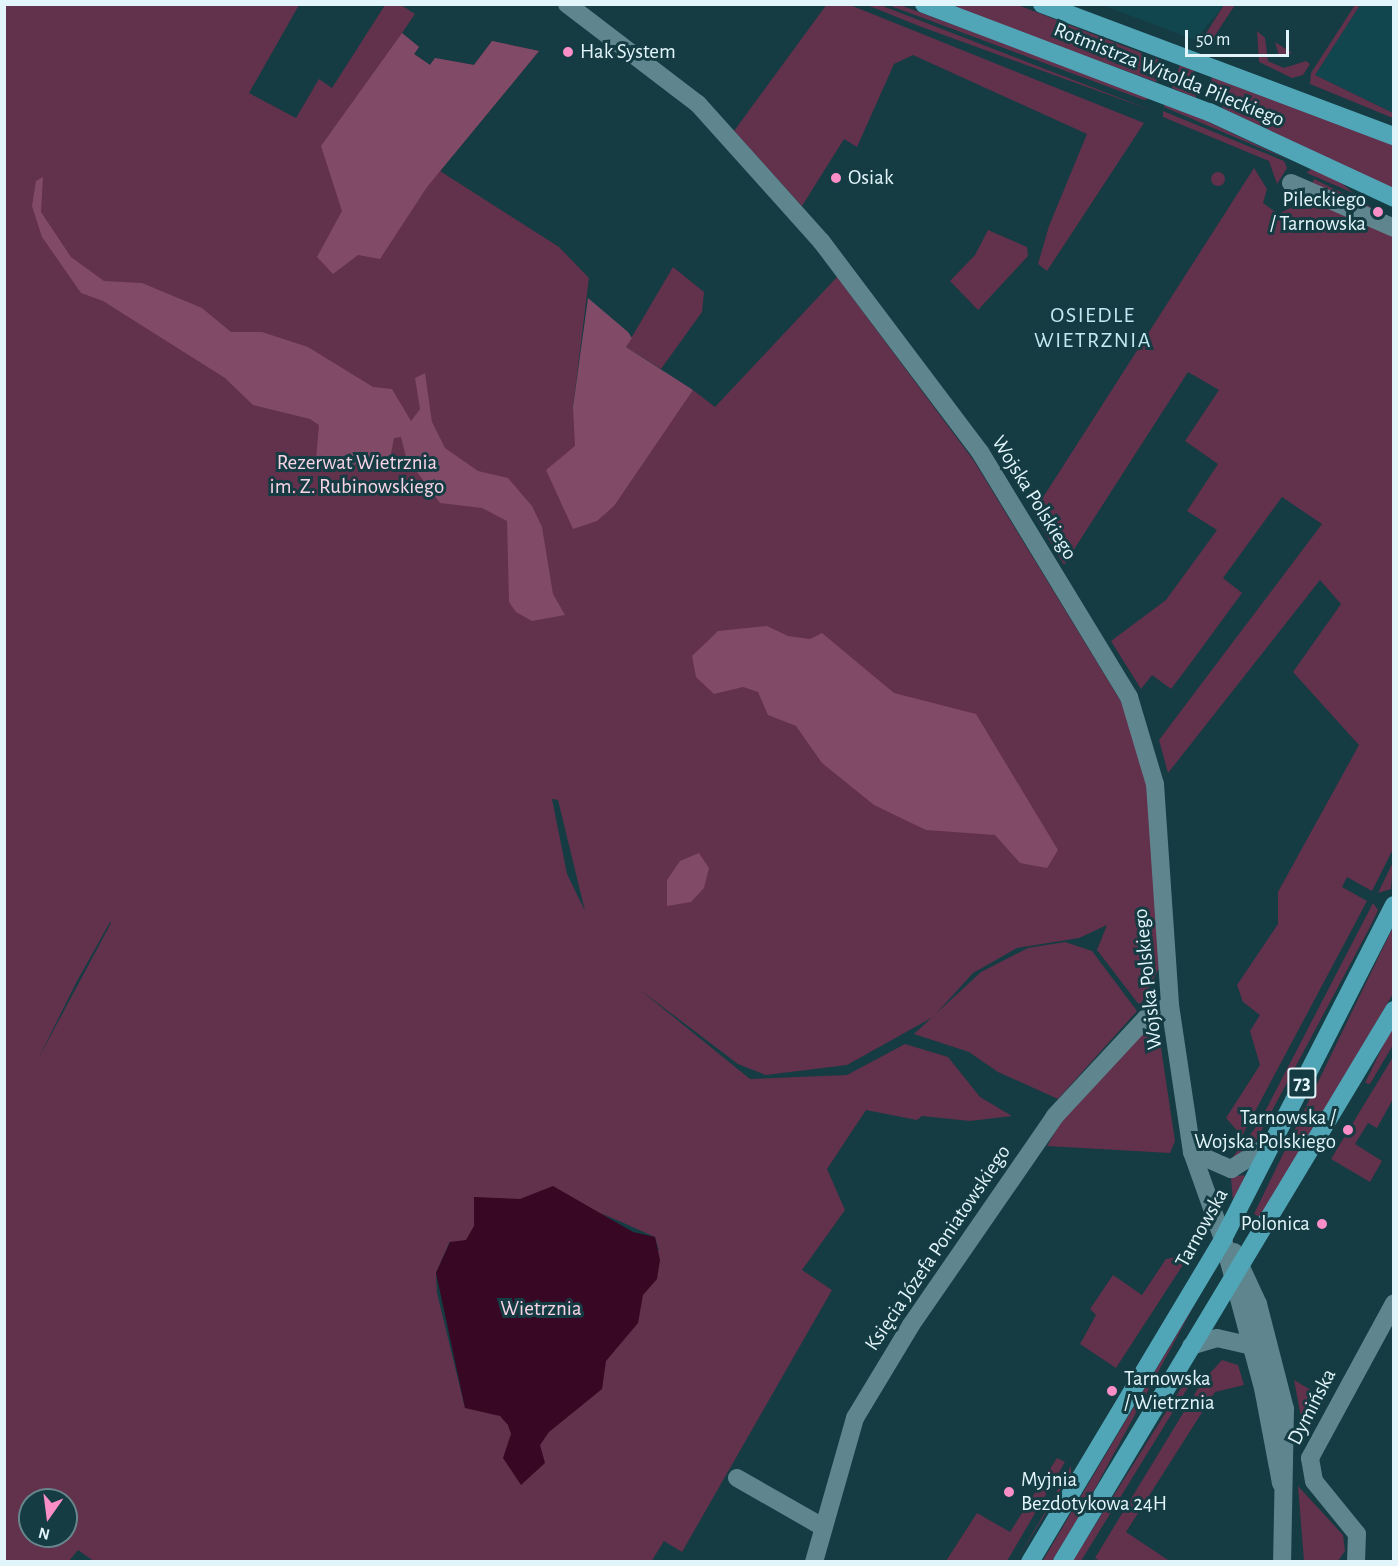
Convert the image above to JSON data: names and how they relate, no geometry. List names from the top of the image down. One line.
{"streets":{"main road":["Rotmistrza Witolda Pileckiego","73","Tarnowska"],"street":["Wojska Polskiego","Księcia Józefa Poniatowskiego","Dymińska"]},"crossings":[["Wojska Polskiego","73"],["Wojska Polskiego","Tarnowska"],["Wojska Polskiego","Księcia Józefa Poniatowskiego"]],"districts":["OSIEDLE WIETRZNIA"],"parks":["Rezerwat Wietrznia im. Z. Rubinowskiego","Wietrznia"],"places":["Hak System","Osiak","Pileckiego / Tarnowska","Tarnowska / Wojska Polskiego","Polonica","Tarnowska / Wietrznia","Myjnia Bezdotykowa 24H"],"scale_bar":"50 m","north":"bottom"}
